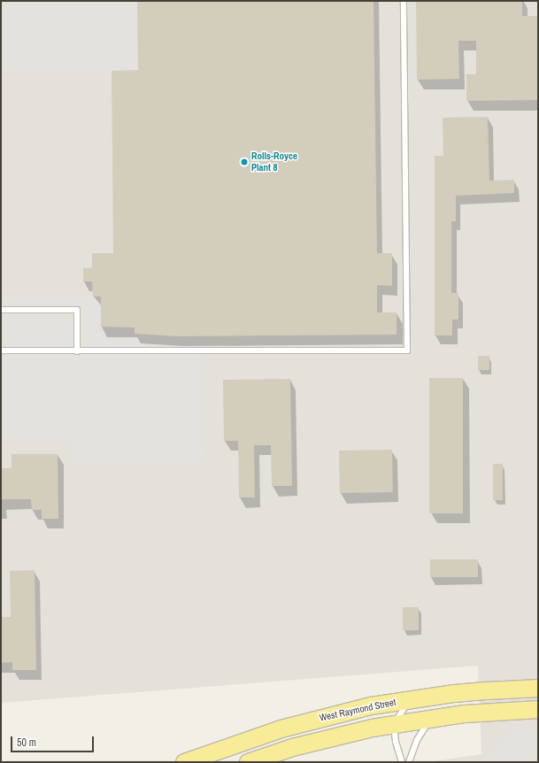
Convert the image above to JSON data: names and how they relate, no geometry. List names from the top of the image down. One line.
{"streets":{"main road":["West Raymond Street"]},"places":["Rolls-Royce Plant 8"],"scale_bar":"50 m"}
